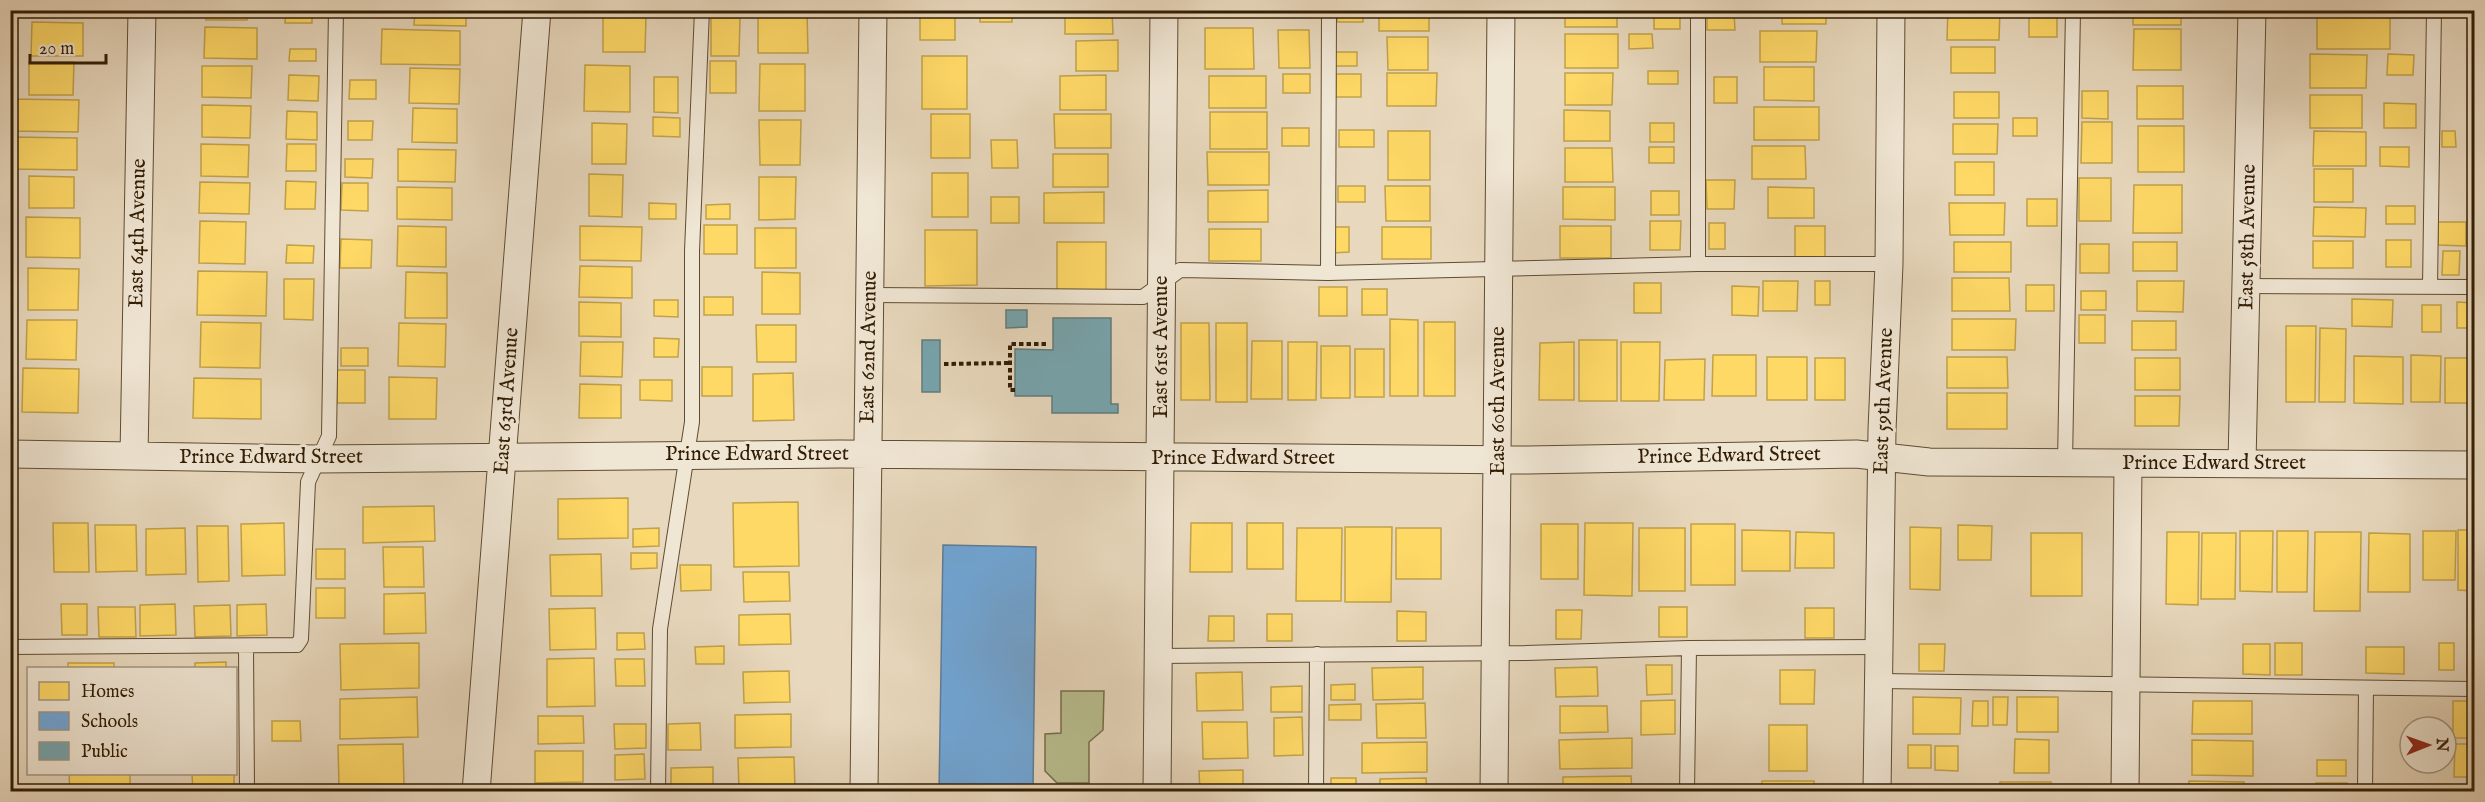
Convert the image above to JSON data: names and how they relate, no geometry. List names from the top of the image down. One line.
{"streets":{"street":["East 64th Avenue","East 58th Avenue","East 62nd Avenue","East 61st Avenue","East 63rd Avenue","East 60th Avenue","East 59th Avenue","Prince Edward Street"]},"crossings":[["East 64th Avenue","Prince Edward Street"],["East 58th Avenue","Prince Edward Street"],["East 62nd Avenue","Prince Edward Street"],["East 61st Avenue","Prince Edward Street"],["East 63rd Avenue","Prince Edward Street"],["East 60th Avenue","Prince Edward Street"],["East 59th Avenue","Prince Edward Street"]],"legend":["Homes","Schools","Public"],"scale_bar":"20 m","north":"right"}
